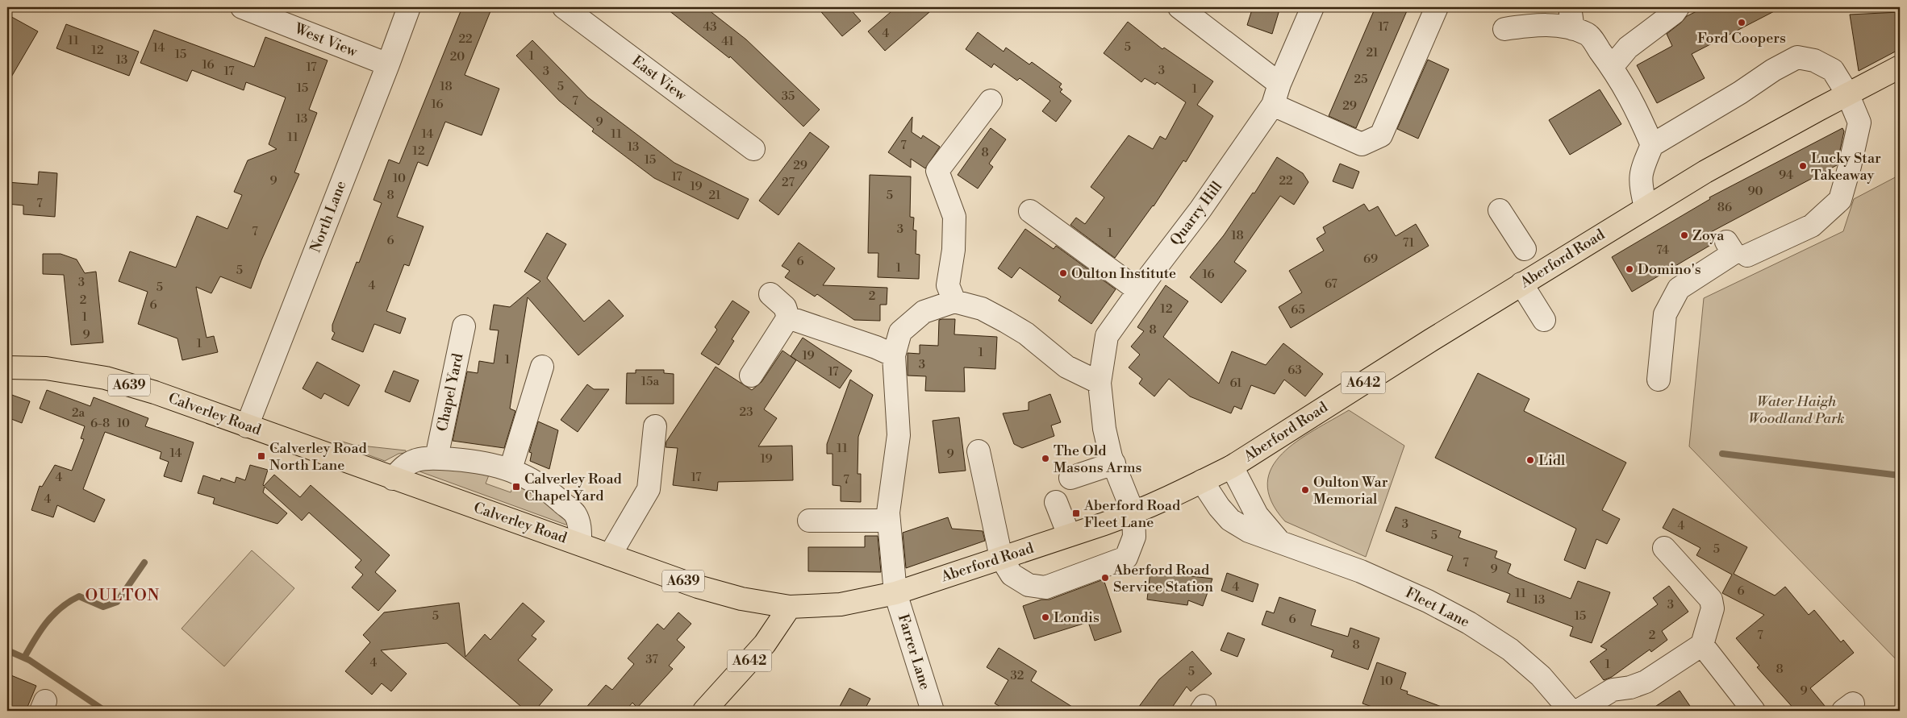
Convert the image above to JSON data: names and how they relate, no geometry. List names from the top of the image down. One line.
{"streets":{"main road":["Aberford Road","A642","A639","Calverley Road"],"street":["West View","East View","Quarry Hill","North Lane","Chapel Yard","Fleet Lane","Farrer Lane"]},"crossings":[["West View","North Lane"],["Quarry Hill","Aberford Road"],["North Lane","Calverley Road"],["Aberford Road","A642"],["Aberford Road","Calverley Road"],["Aberford Road","Fleet Lane"],["Aberford Road","Farrer Lane"],["A642","Calverley Road"],["Chapel Yard","Calverley Road"]],"districts":["OULTON"],"parks":["Water Haigh Woodland Park"],"places":{"other":["Ford Coopers","Lucky Star Takeaway","Zoya","Domino's","Oulton Institute","The Old Masons Arms","Lidl","Oulton War Memorial","Aberford Road Service Station","Londis"],"transit":["Calverley Road North Lane","Calverley Road Chapel Yard","Aberford Road Fleet Lane"]},"house_numbers":["43","17","4","22","11","41","5","14","12","21","15","1","20","13","16","17","3","17","3","25","18","5","15","1","35","7","16","29","13","9","14","11","11","7","13","12","8","15","29","94","17","10","9","22","27","19","90","8","21","5","7","86","3","7","1","18","6","71","74","69","6","1","5","16","3","67","4","5","2","2","6","12","65","1","8","9","1","1","19","1","3","63","17","15a","61","23","2a","6-8","10","11","14","9","19","4","17","7","4","3","4","5","5","7","9","4","6","11","13","3","5","15","6","2","7","8","37","4","1","8","5","32","10","9"]}
